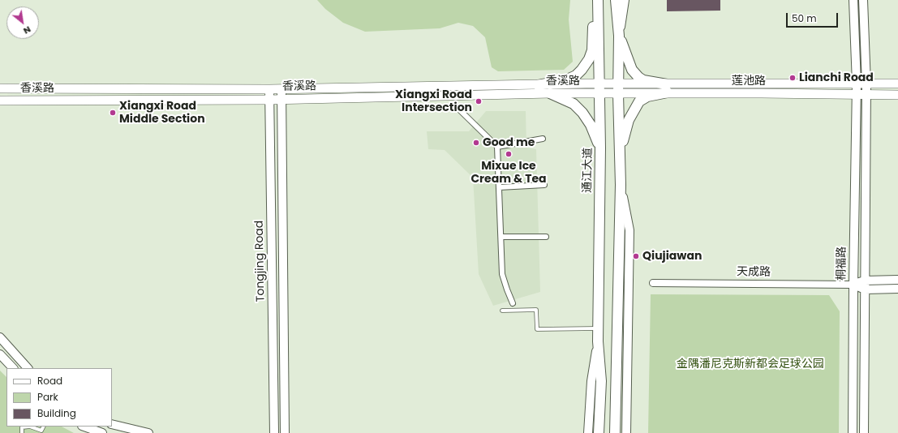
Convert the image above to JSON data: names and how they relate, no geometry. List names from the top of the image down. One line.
{"streets":{"main road":["香溪路","莲池路","通江大道"],"street":["Tongjing Road","桐福路","天成路"]},"crossings":[["香溪路","莲池路"],["香溪路","通江大道"],["香溪路","Tongjing Road"],["莲池路","通江大道"],["莲池路","桐福路"],["桐福路","天成路"]],"parks":["金隅潘尼克斯新都会足球公园"],"places":["Lianchi Road","Xiangxi Road Intersection","Xiangxi Road Middle Section","Good me","Mixue Ice Cream & Tea","Qiujiawan"],"legend":["Road","Park","Building"],"scale_bar":"50 m","north":"bottom right"}
